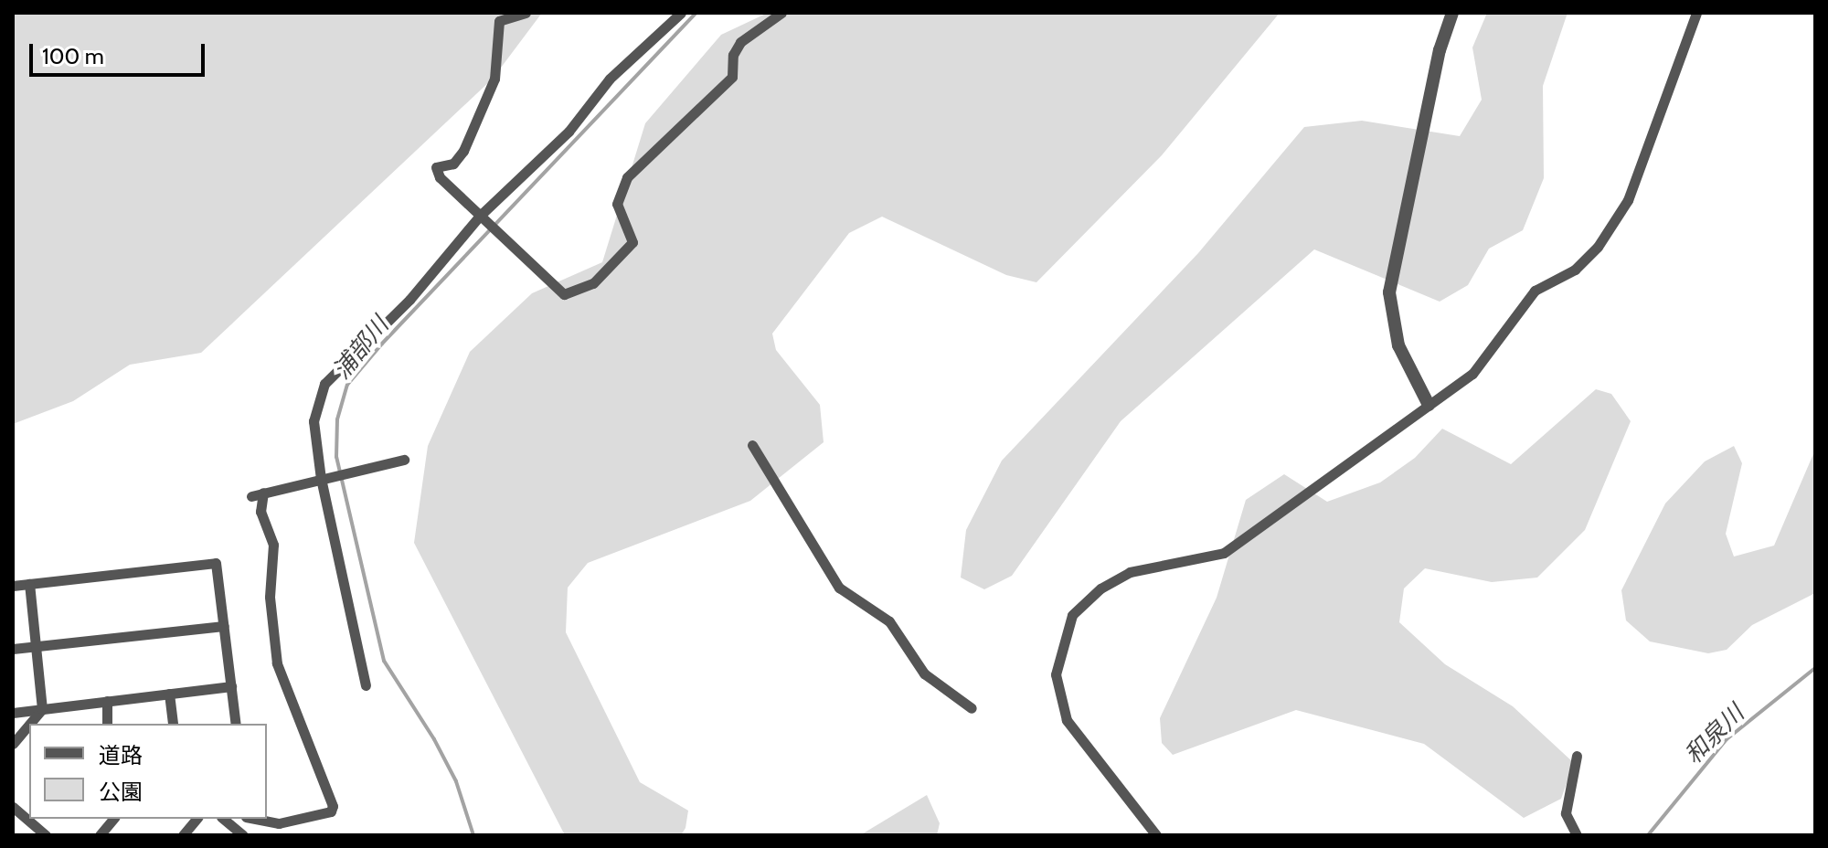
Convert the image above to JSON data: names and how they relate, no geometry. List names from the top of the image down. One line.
{"water":["浦部川","和泉川"],"legend":["道路","公園"],"scale_bar":"100 m"}
